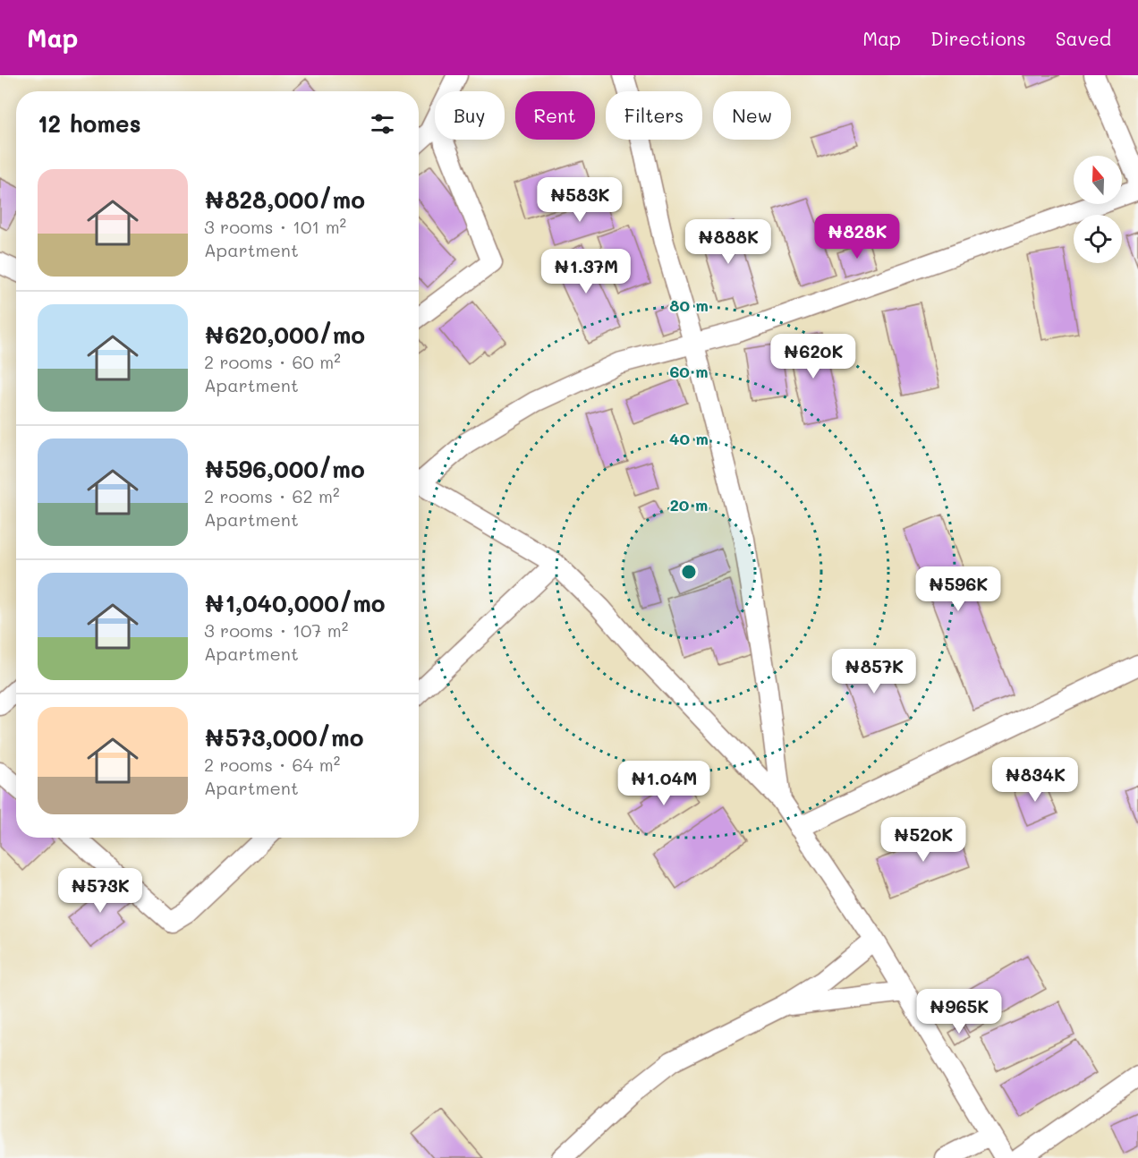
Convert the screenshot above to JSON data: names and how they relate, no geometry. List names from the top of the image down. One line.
{"north":"top","page":{"header":"Map","nav":["Map","Directions","Saved"],"chip":["Buy","Rent","Filters","New"],"heading":"12 homes","list":[{"name":"₦828,000/mo","note":"3 rooms · 101 m² · Apartment"},{"name":"₦620,000/mo","note":"2 rooms · 60 m² · Apartment"},{"name":"₦596,000/mo","note":"2 rooms · 62 m² · Apartment"},{"name":"₦1,040,000/mo","note":"3 rooms · 107 m² · Apartment"},{"name":"₦573,000/mo","note":"2 rooms · 64 m² · Apartment"}],"price":["₦583K","₦828K","₦888K","₦1.37M","₦620K","₦596K","₦857K","₦834K","₦1.04M","₦520K","₦573K","₦965K"]},"rings":["80 m","60 m","40 m","20 m"]}
